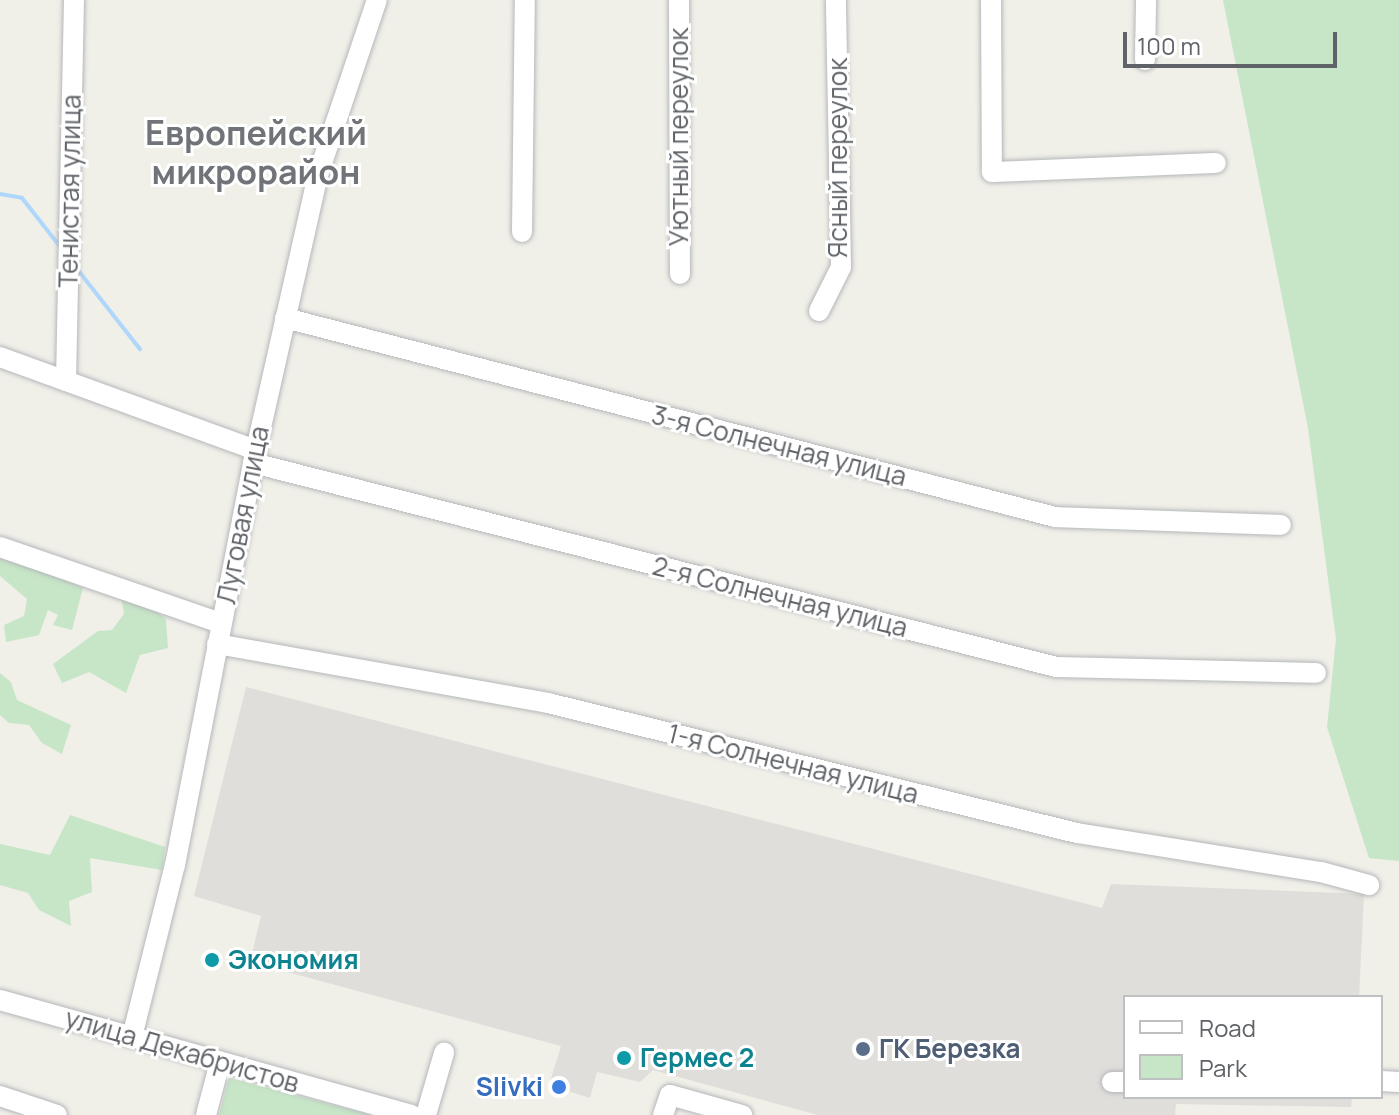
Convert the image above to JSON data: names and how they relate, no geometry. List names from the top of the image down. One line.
{"streets":{"street":["Уютный переулок","Ясный переулок","Тенистая улица","3-я Солнечная улица","Луговая улица","2-я Солнечная улица","1-я Солнечная улица","улица Декабристов"]},"crossings":[["Тенистая улица","2-я Солнечная улица"],["3-я Солнечная улица","Луговая улица"],["Луговая улица","2-я Солнечная улица"],["Луговая улица","1-я Солнечная улица"],["Луговая улица","улица Декабристов"]],"districts":["Европейский микрорайон"],"places":["Экономия","ГК Березка","Гермес 2","Slivki"],"legend":["Road","Park"],"scale_bar":"100 m"}
